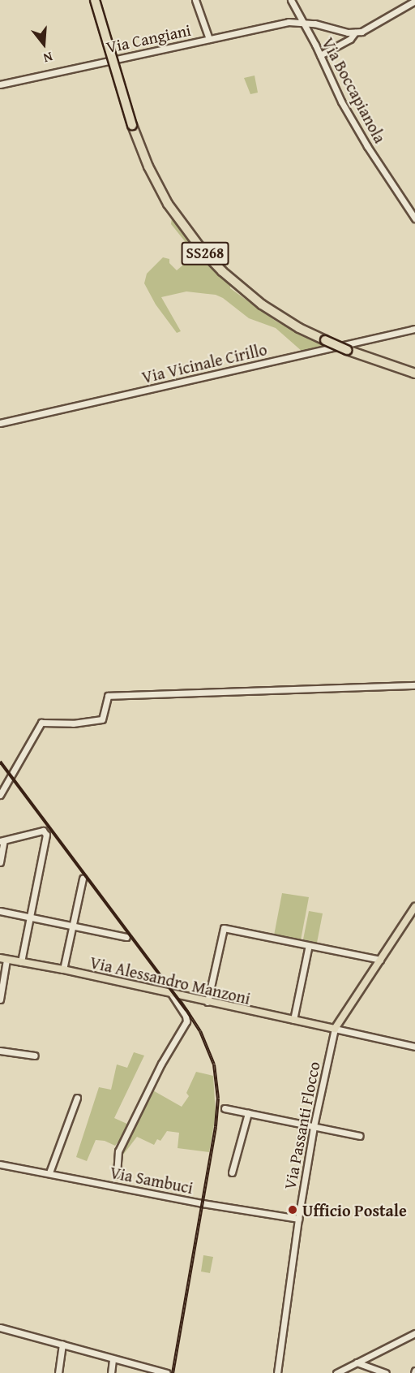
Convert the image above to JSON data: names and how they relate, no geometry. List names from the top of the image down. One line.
{"streets":{"highway":["SS268"],"main road":["Via Alessandro Manzoni","Via Passanti Flocco"],"street":["Via Cangiani","Via Boccapianola","Via Vicinale Cirillo","Via Sambuci"]},"crossings":[["Via Cangiani","Via Boccapianola"],["Via Alessandro Manzoni","Via Passanti Flocco"],["Via Passanti Flocco","Via Sambuci"]],"places":["Ufficio Postale"],"north":"bottom"}
